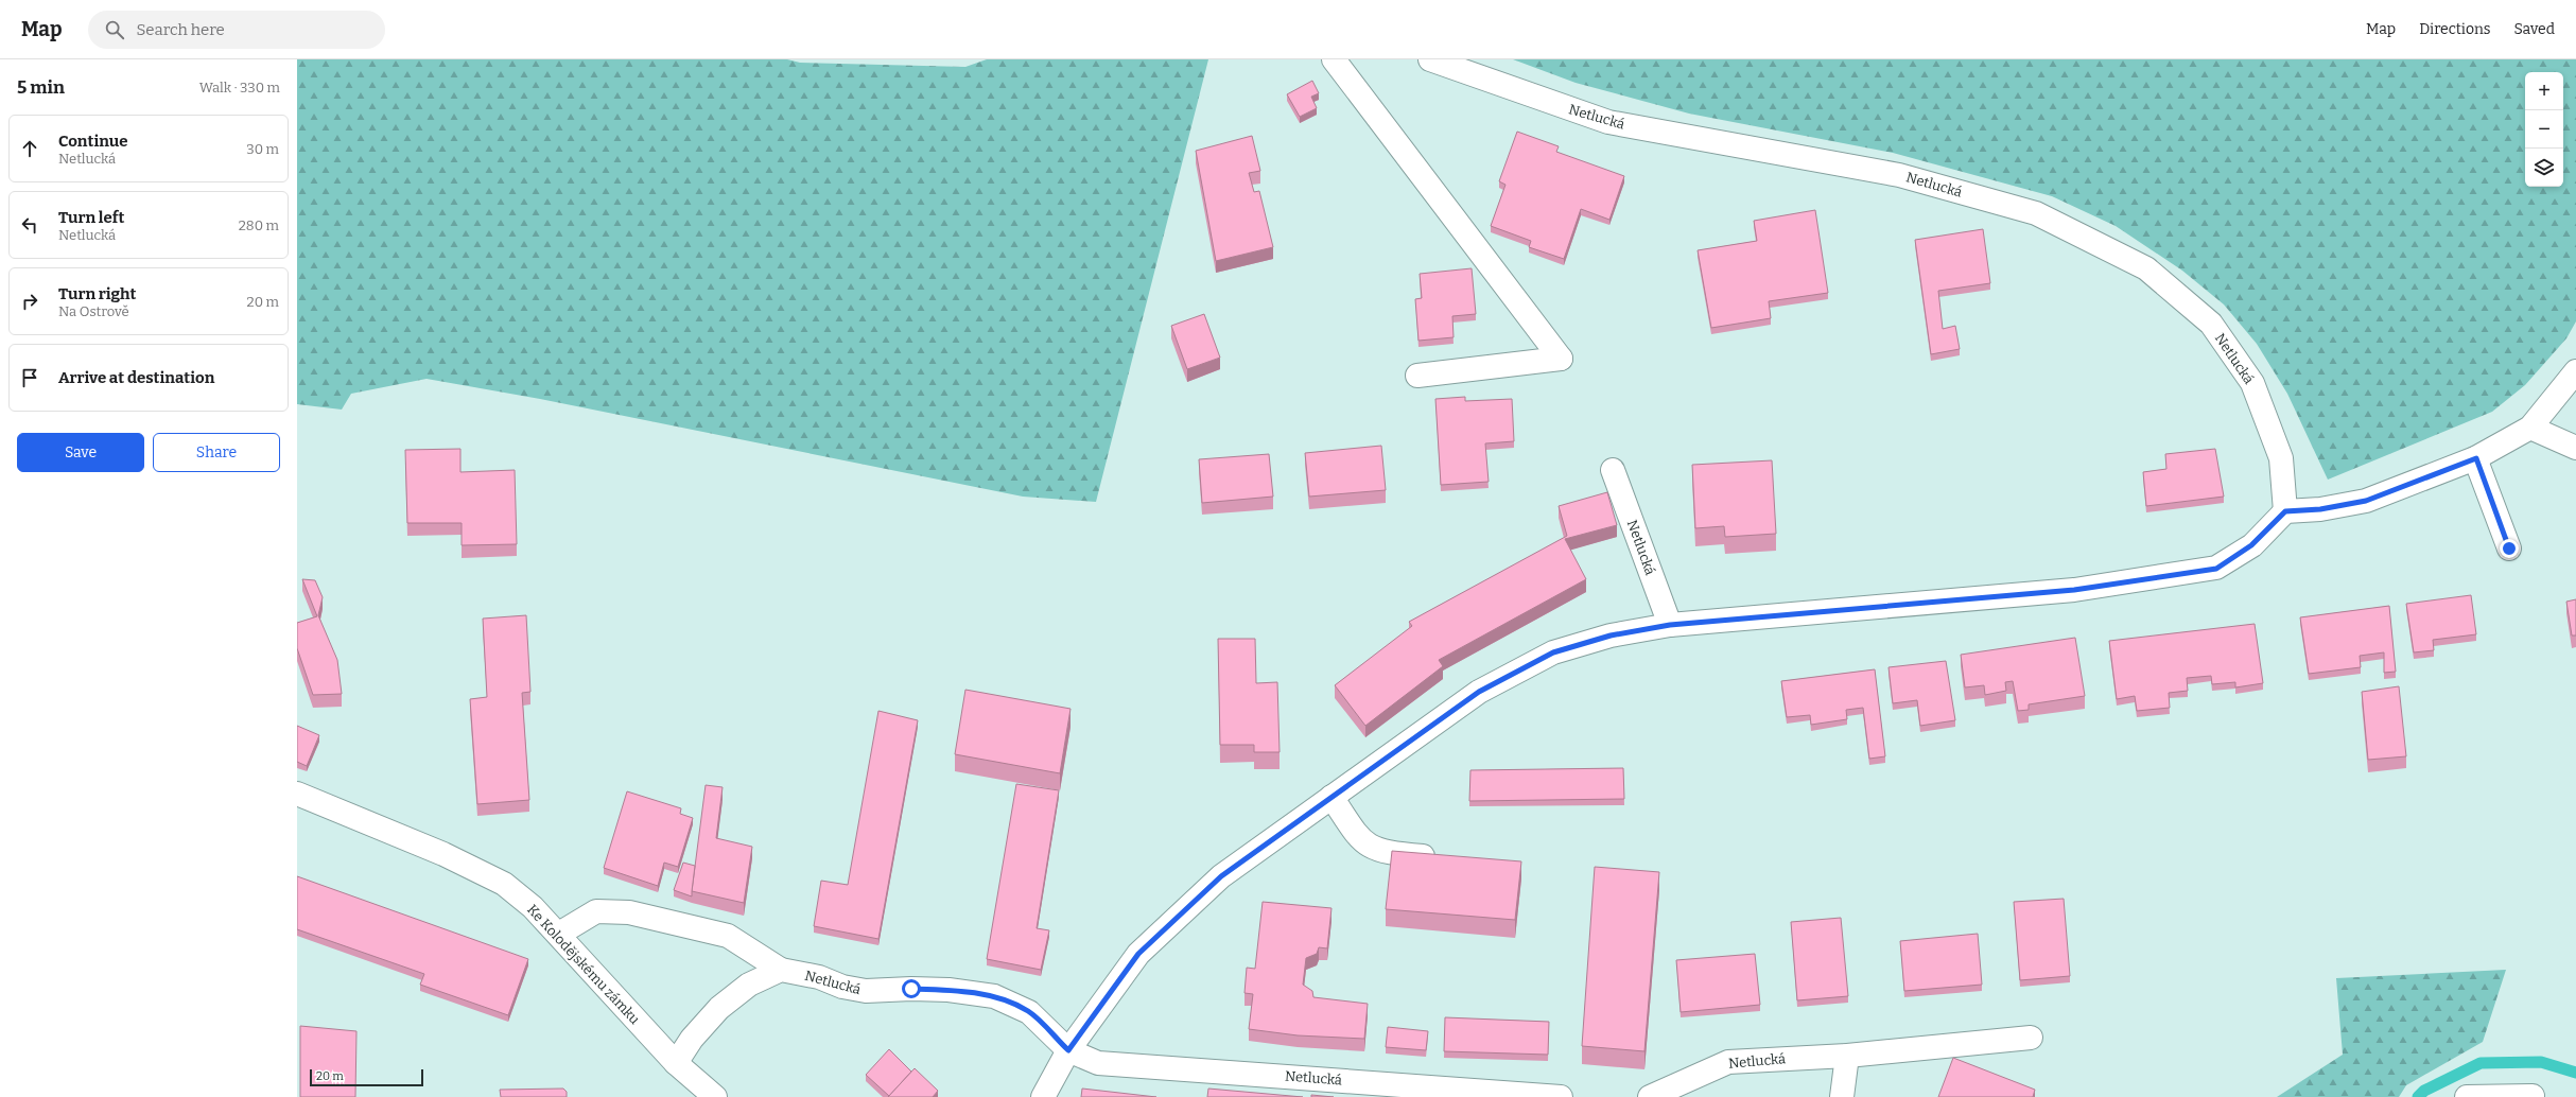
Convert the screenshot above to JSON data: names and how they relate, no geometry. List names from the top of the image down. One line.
{"streets":{"street":["Netlucká","Ke Kolodějskému zámku"]},"crossings":[["Netlucká","Ke Kolodějskému zámku"]],"scale_bar":"20 m","page":{"header":"Map","search":"Search here","nav":["Map","Directions","Saved"],"heading":["5 min","Walk · 330 m"],"map_buttons":["+","−"],"list":[["Continue","Netlucká","30 m"],["Turn left","Netlucká","280 m"],["Turn right","Na Ostrově","20 m"],"Arrive at destination"],"buttons":["Save","Share"],"scale":"20 m"}}
